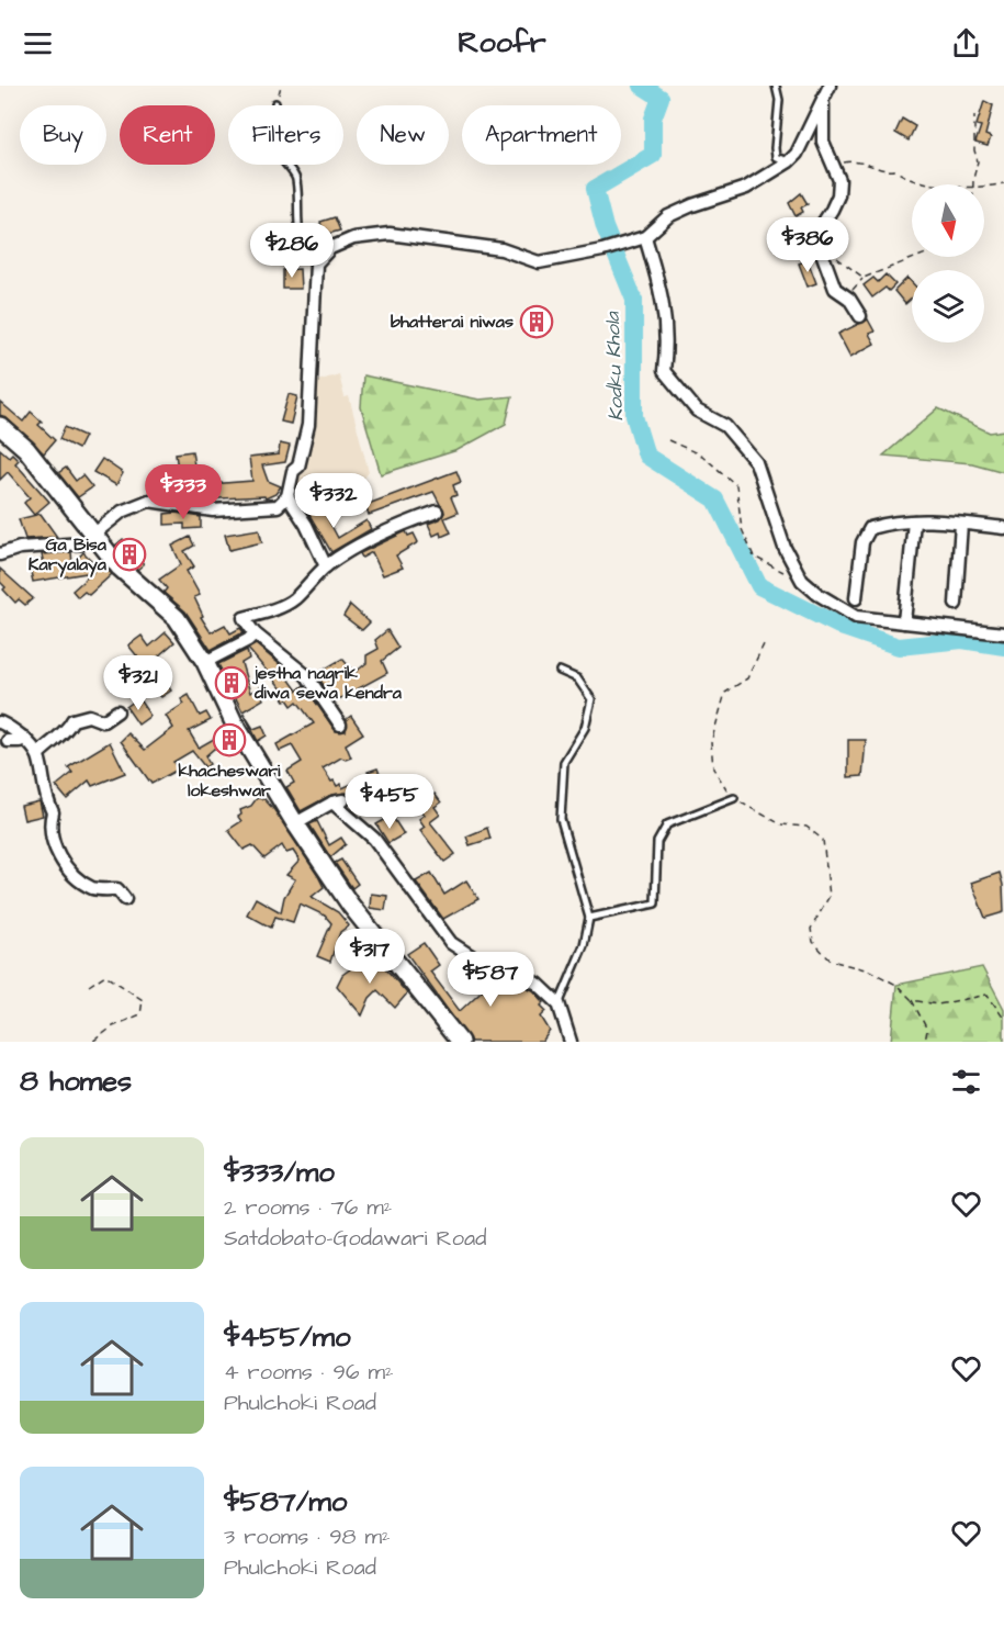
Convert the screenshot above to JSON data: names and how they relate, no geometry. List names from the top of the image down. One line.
{"water":["Kodku Khola"],"places":{"building":["bhatterai niwas","Ga Bisa Karyalaya","jestha nagrik diwa sewa kendra","khacheswari lokeshwar"]},"north":"bottom","page":{"header":"Roofr","chip":["Buy","Rent","Filters","New","Apartment"],"price":["$386","$286","$333","$332","$321","$455","$317","$587"],"heading":"8 homes","list":[{"name":"$333/mo","note":"2 rooms · 76 m² · Satdobato-Godawari Road"},{"name":"$455/mo","note":"4 rooms · 96 m² · Phulchoki Road"},{"name":"$587/mo","note":"3 rooms · 98 m² · Phulchoki Road"}]}}
